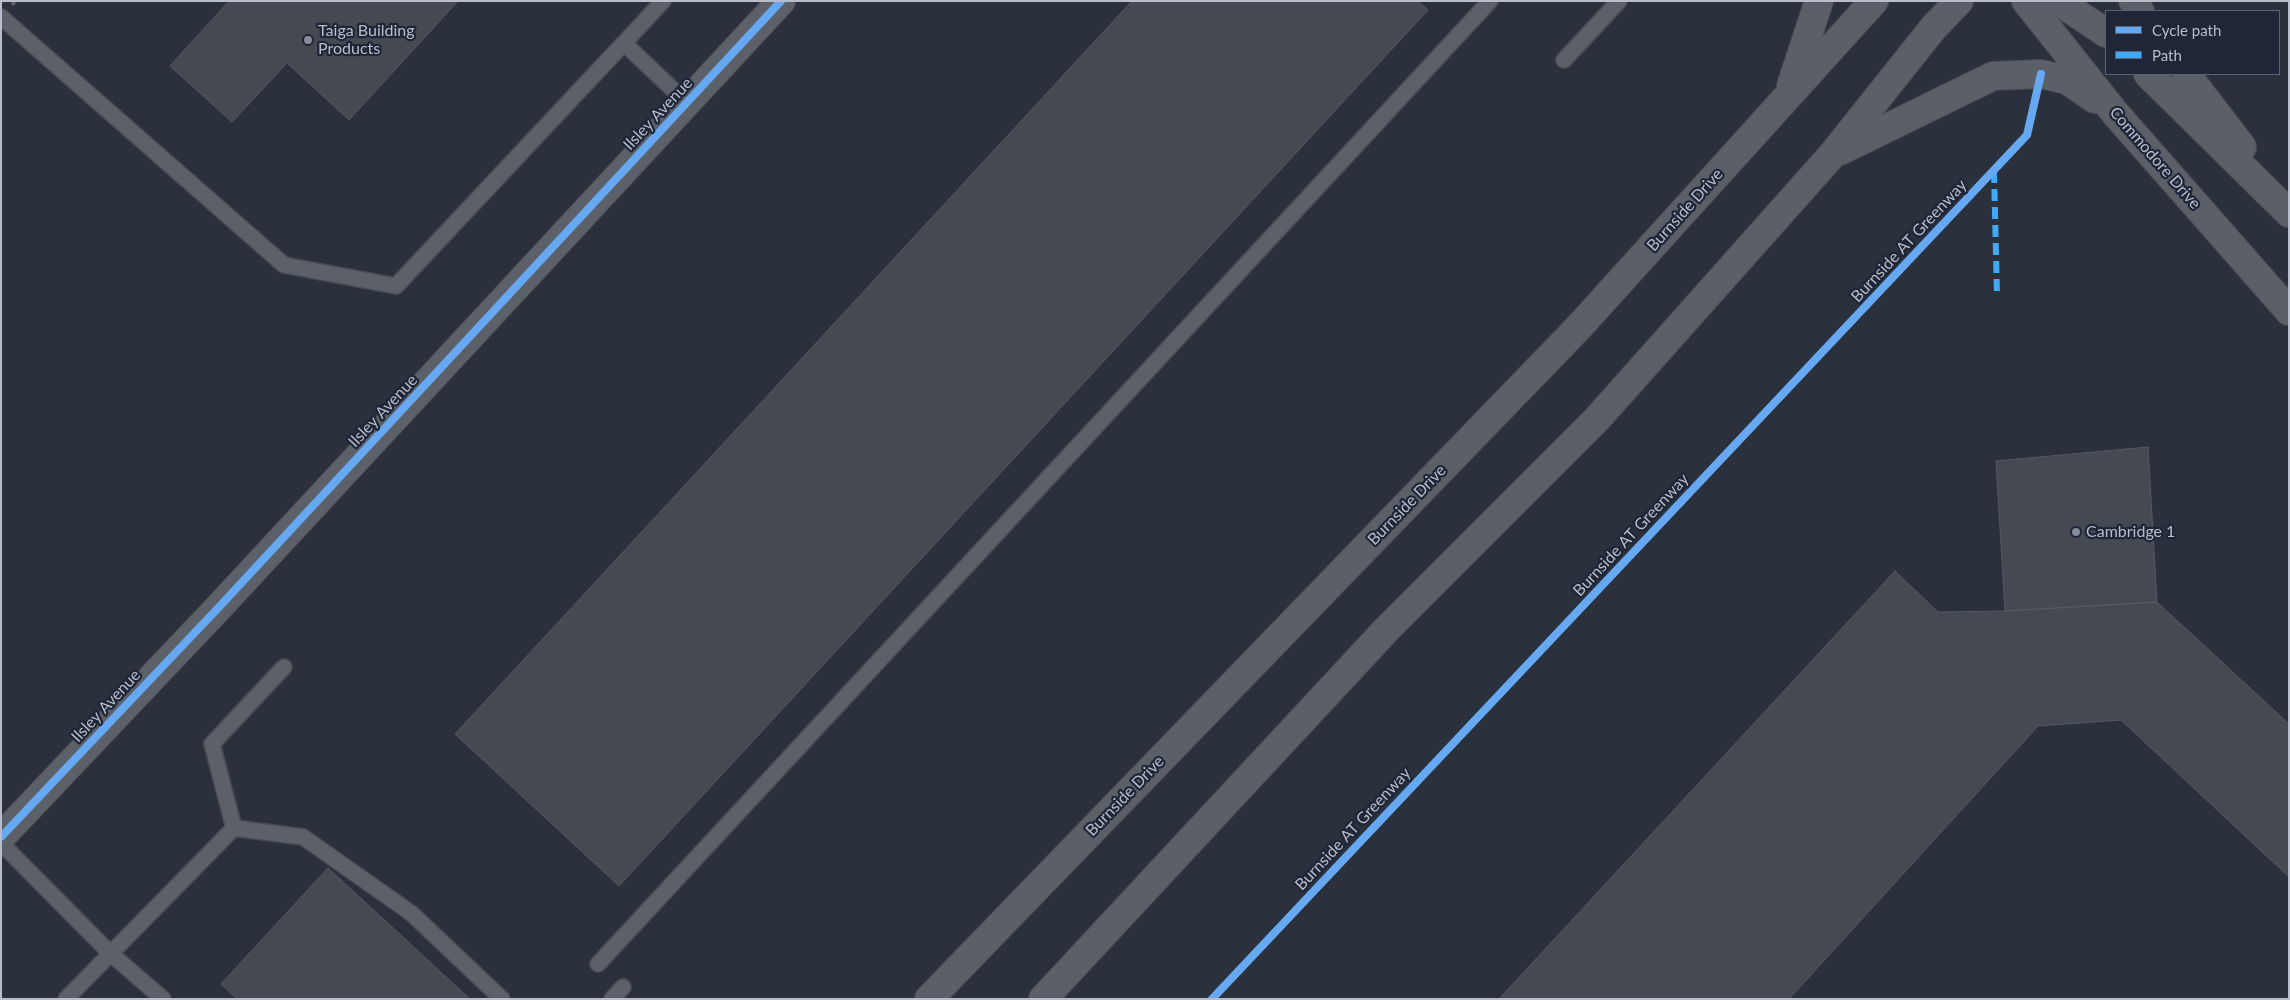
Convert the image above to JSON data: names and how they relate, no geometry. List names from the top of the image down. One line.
{"streets":{"main road":["Commodore Drive","Burnside Drive"],"street":["Ilsley Avenue"],"cycle path":["Burnside AT Greenway"]},"places":["Taiga Building Products","Cambridge 1"],"legend":["Cycle path","Path"]}
